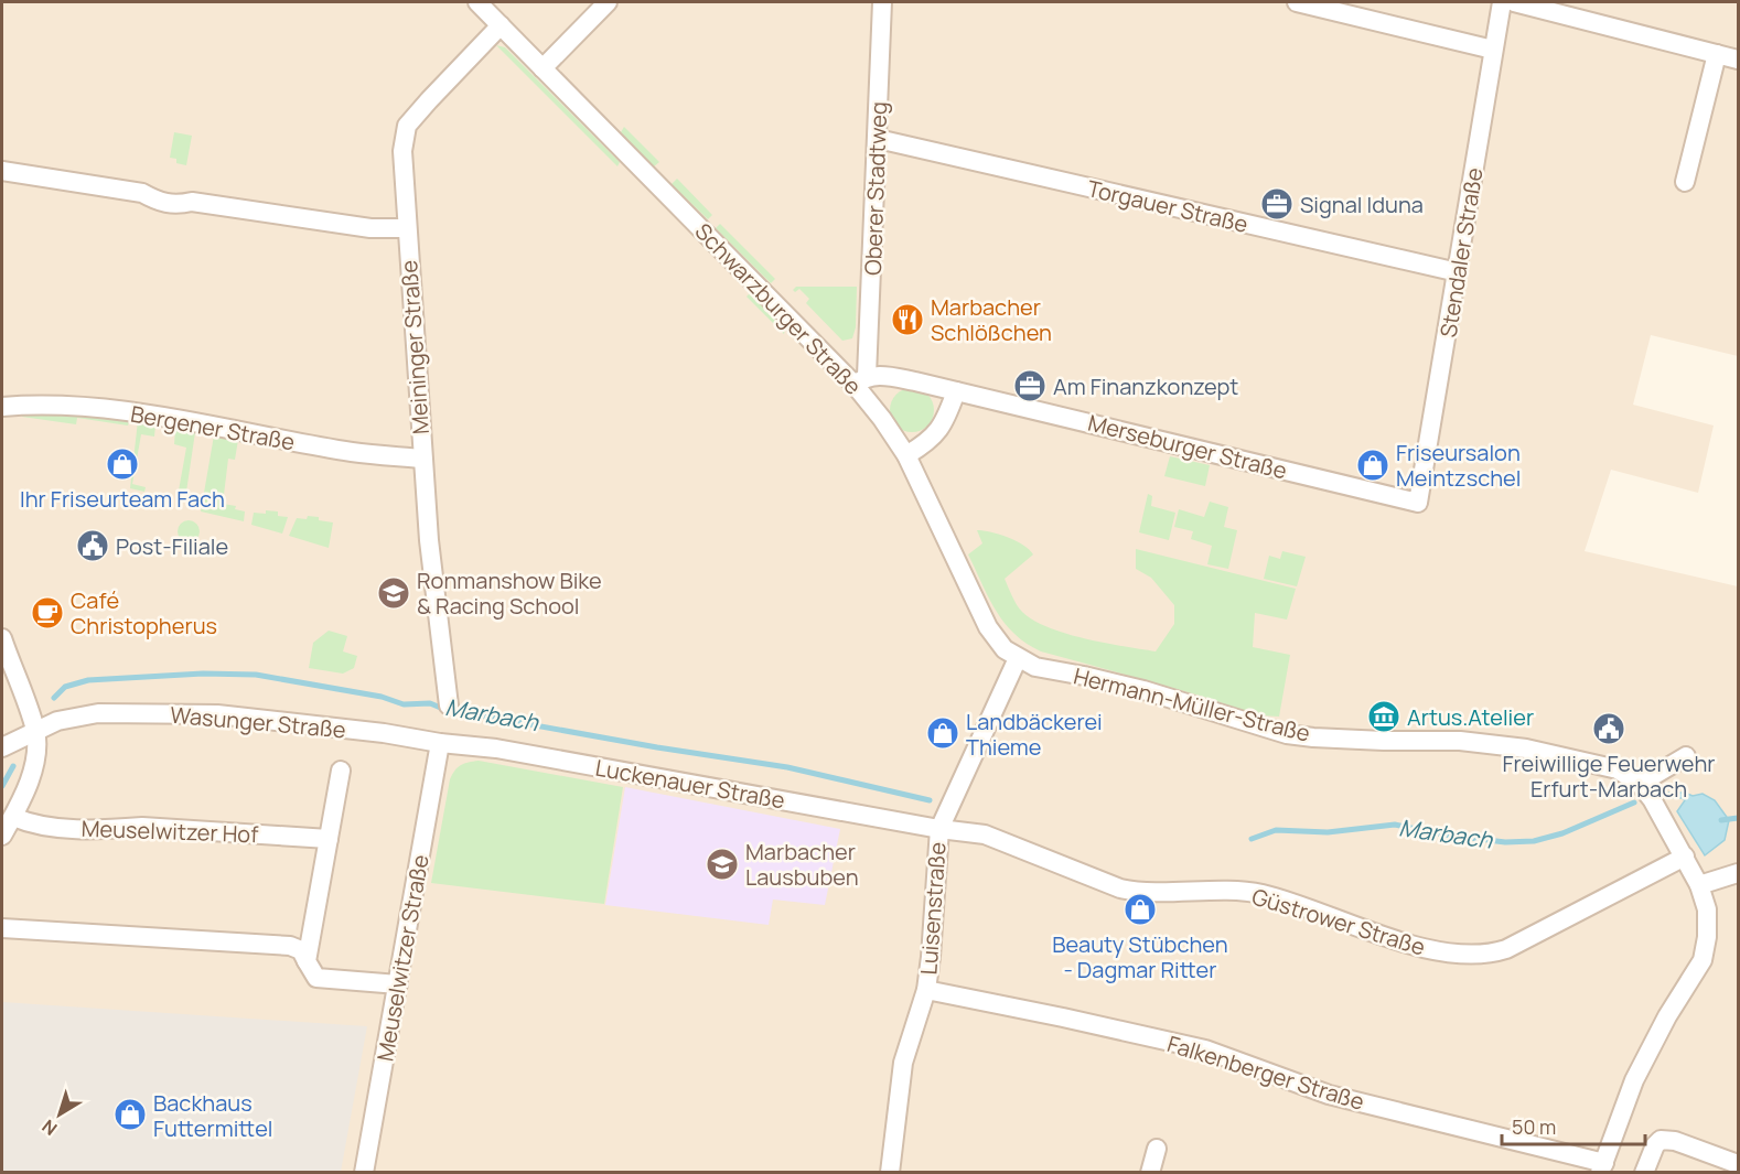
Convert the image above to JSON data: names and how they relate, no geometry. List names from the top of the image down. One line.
{"streets":{"street":["Oberer Stadtweg","Torgauer Straße","Stendaler Straße","Schwarzburger Straße","Meininger Straße","Bergener Straße","Merseburger Straße","Hermann-Müller-Straße","Wasunger Straße","Luckenauer Straße","Meuselwitzer Hof","Luisenstraße","Güstrower Straße","Meuselwitzer Straße","Falkenberger Straße"]},"crossings":[["Oberer Stadtweg","Torgauer Straße"],["Oberer Stadtweg","Schwarzburger Straße"],["Oberer Stadtweg","Merseburger Straße"],["Torgauer Straße","Stendaler Straße"],["Stendaler Straße","Merseburger Straße"],["Schwarzburger Straße","Meininger Straße"],["Schwarzburger Straße","Merseburger Straße"],["Schwarzburger Straße","Hermann-Müller-Straße"],["Schwarzburger Straße","Luisenstraße"],["Meininger Straße","Bergener Straße"],["Hermann-Müller-Straße","Luisenstraße"],["Wasunger Straße","Luckenauer Straße"],["Wasunger Straße","Meuselwitzer Straße"],["Luckenauer Straße","Luisenstraße"],["Luckenauer Straße","Güstrower Straße"],["Luckenauer Straße","Meuselwitzer Straße"],["Luisenstraße","Güstrower Straße"],["Luisenstraße","Falkenberger Straße"]],"water":["Marbach"],"places":{"office":["Signal Iduna","Am Finanzkonzept"],"restaurant":["Marbacher Schlößchen"],"shop":["Ihr Friseurteam Fach","Friseursalon Meintzschel","Landbäckerei Thieme","Beauty Stübchen - Dagmar Ritter","Backhaus Futtermittel"],"public building":["Post-Filiale","Freiwillige Feuerwehr Erfurt-Marbach"],"school or university":["Ronmanshow Bike & Racing School","Marbacher Lausbuben"],"cafe":["Café Christopherus"],"museum":["Artus.Atelier"]},"scale_bar":"50 m","north":"bottom left"}
